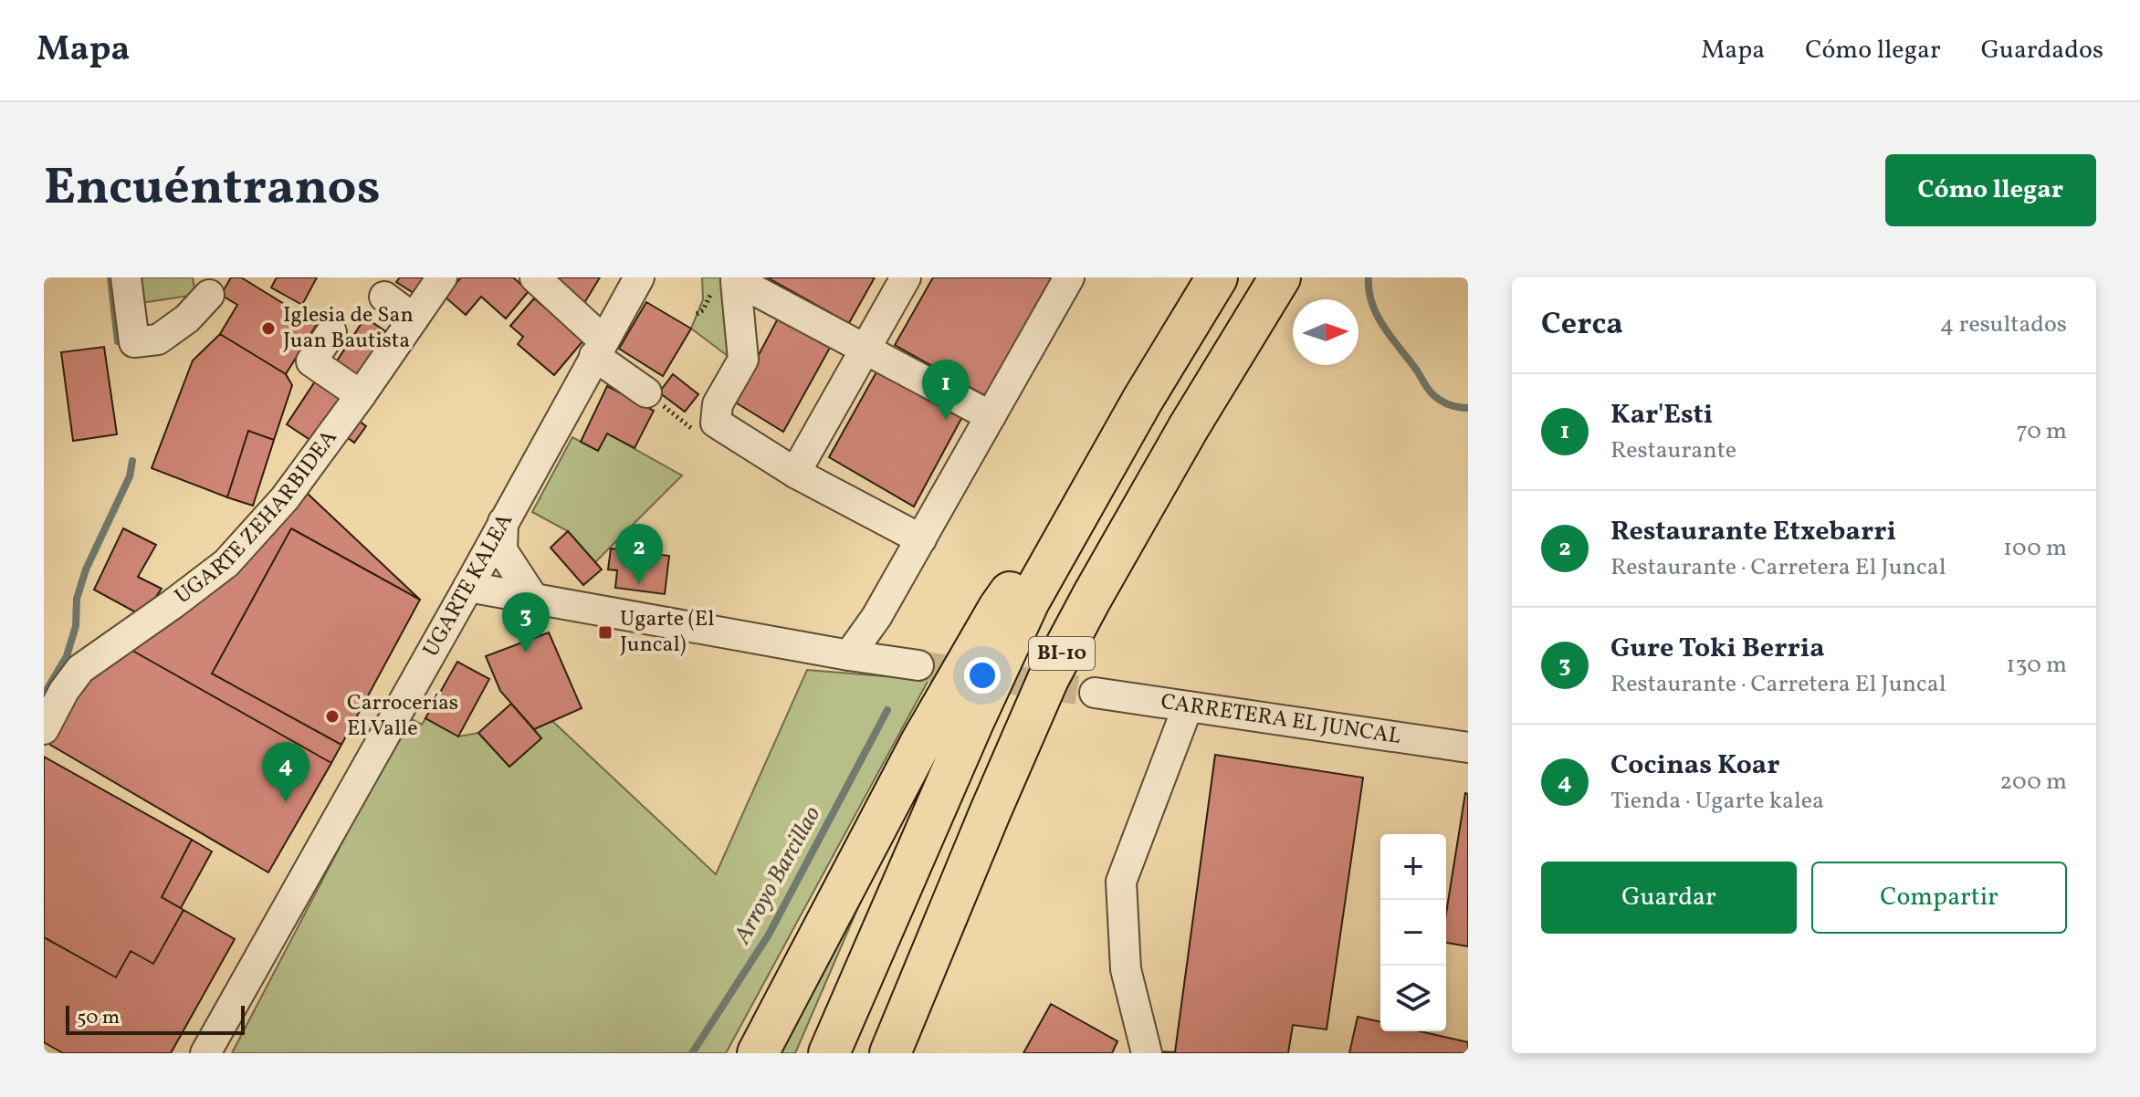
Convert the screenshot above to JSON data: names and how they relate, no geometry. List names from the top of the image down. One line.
{"streets":{"highway":["BI-10"],"street":["UGARTE ZEHARBIDEA","UGARTE KALEA","CARRETERA EL JUNCAL"]},"water":["Arroyo Barcillao"],"places":{"other":["Iglesia de San Juan Bautista","Carrocerías El Valle"],"transit":["Ugarte (El Juncal)"]},"scale_bar":"50 m","north":"right","page":{"header":"Mapa","nav":["Mapa","Cómo llegar","Guardados"],"title":"Encuéntranos","buttons":["Cómo llegar",["Guardar","Compartir"]],"heading":["Cerca","4 resultados"],"pins":["1","2","3","4"],"list":[{"mark":"1","name":"Kar'Esti","note":"Restaurante","value":"70 m"},{"mark":"2","name":"Restaurante Etxebarri","note":"Restaurante · Carretera El Juncal","value":"100 m"},{"mark":"3","name":"Gure Toki Berria","note":"Restaurante · Carretera El Juncal","value":"130 m"},{"mark":"4","name":"Cocinas Koar","note":"Tienda · Ugarte kalea","value":"200 m"}],"map_buttons":["+","−"],"scale":"50 m"}}
